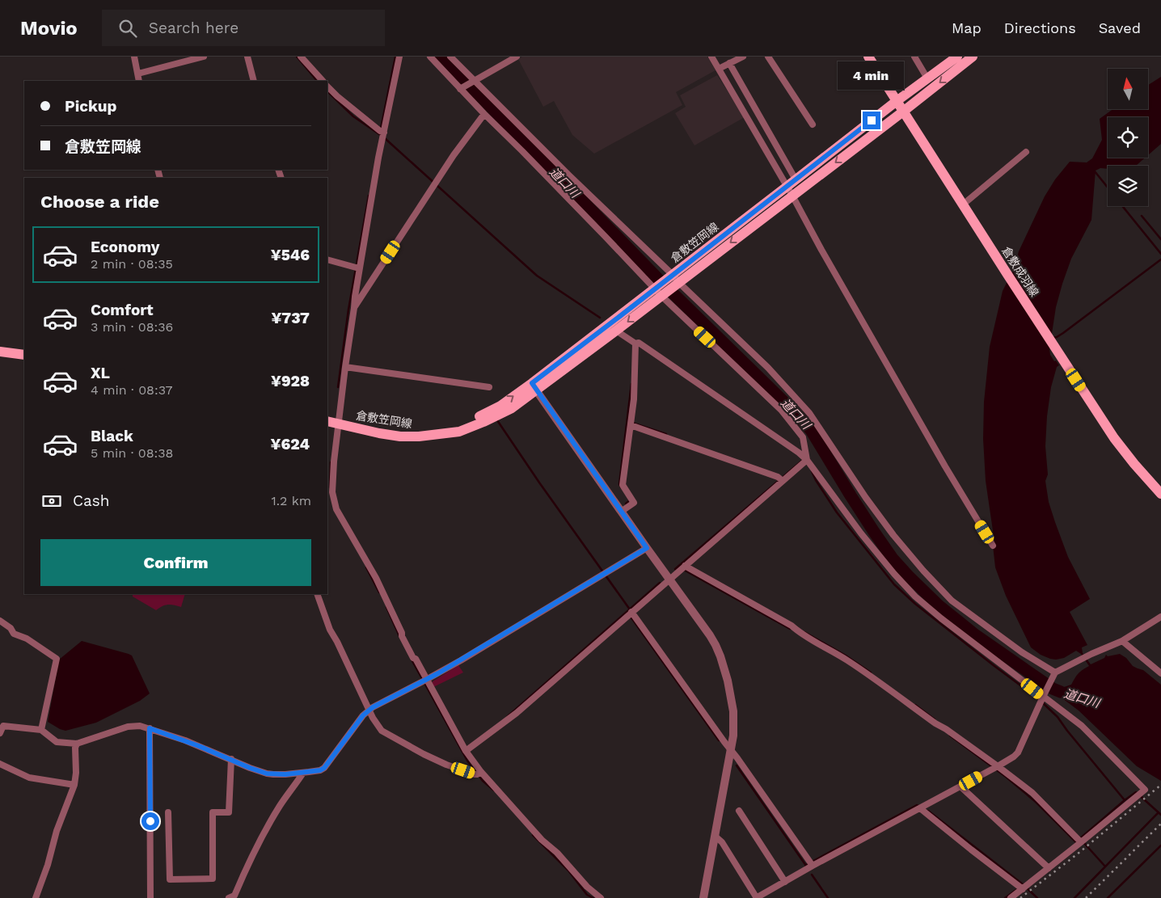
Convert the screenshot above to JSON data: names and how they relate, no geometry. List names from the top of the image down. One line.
{"streets":{"main road":["倉敷笠岡線","倉敷成羽線"]},"crossings":[["倉敷笠岡線","倉敷成羽線"]],"water":["道口川"],"north":"top","page":{"header":"Movio","search":"Search here","nav":["Map","Directions","Saved"],"bubble":"4 min","banner":["Pickup","倉敷笠岡線"],"heading":"Choose a ride","list":[{"name":"Economy","note":"2 min · 08:35","value":"¥546"},{"name":"Comfort","note":"3 min · 08:36","value":"¥737"},{"name":"XL","note":"4 min · 08:37","value":"¥928"},{"name":"Black","note":"5 min · 08:38","value":"¥624"}],"pay":["Cash","1.2 km"],"buttons":"Confirm"}}
